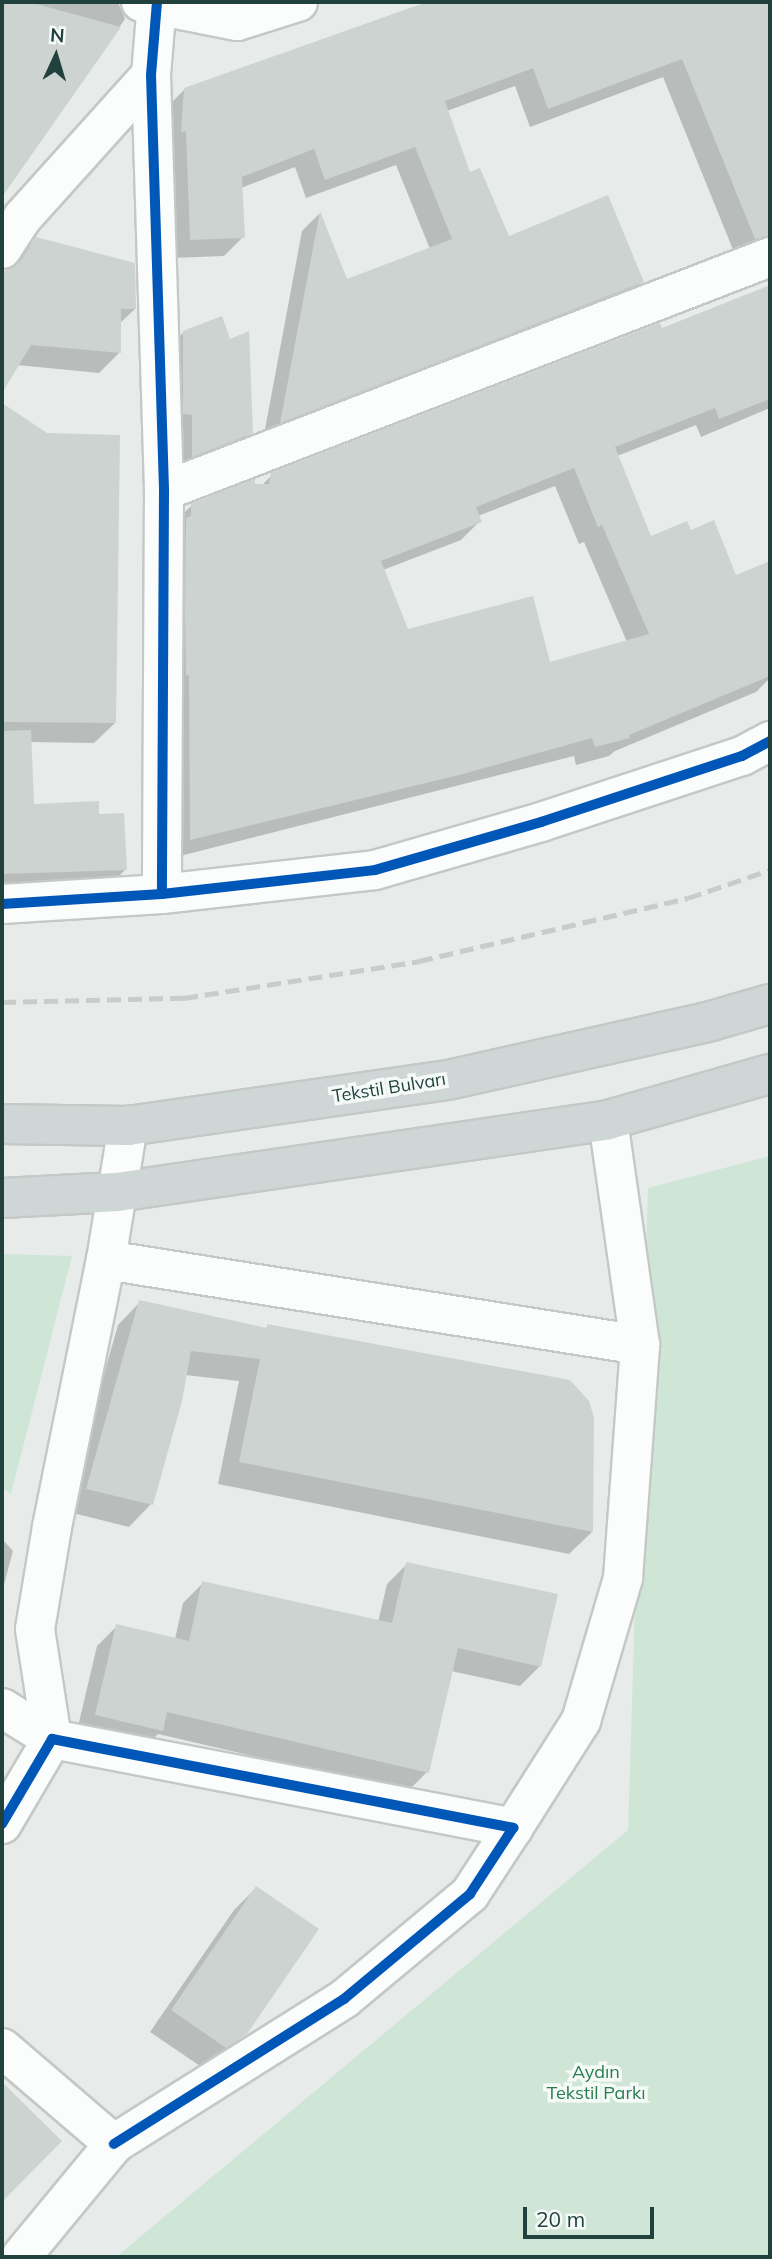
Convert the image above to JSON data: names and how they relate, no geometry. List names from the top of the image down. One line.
{"streets":{"main road":["Tekstil Bulvarı"]},"parks":["Aydın Tekstil Parkı"],"scale_bar":"20 m","north":"top"}
